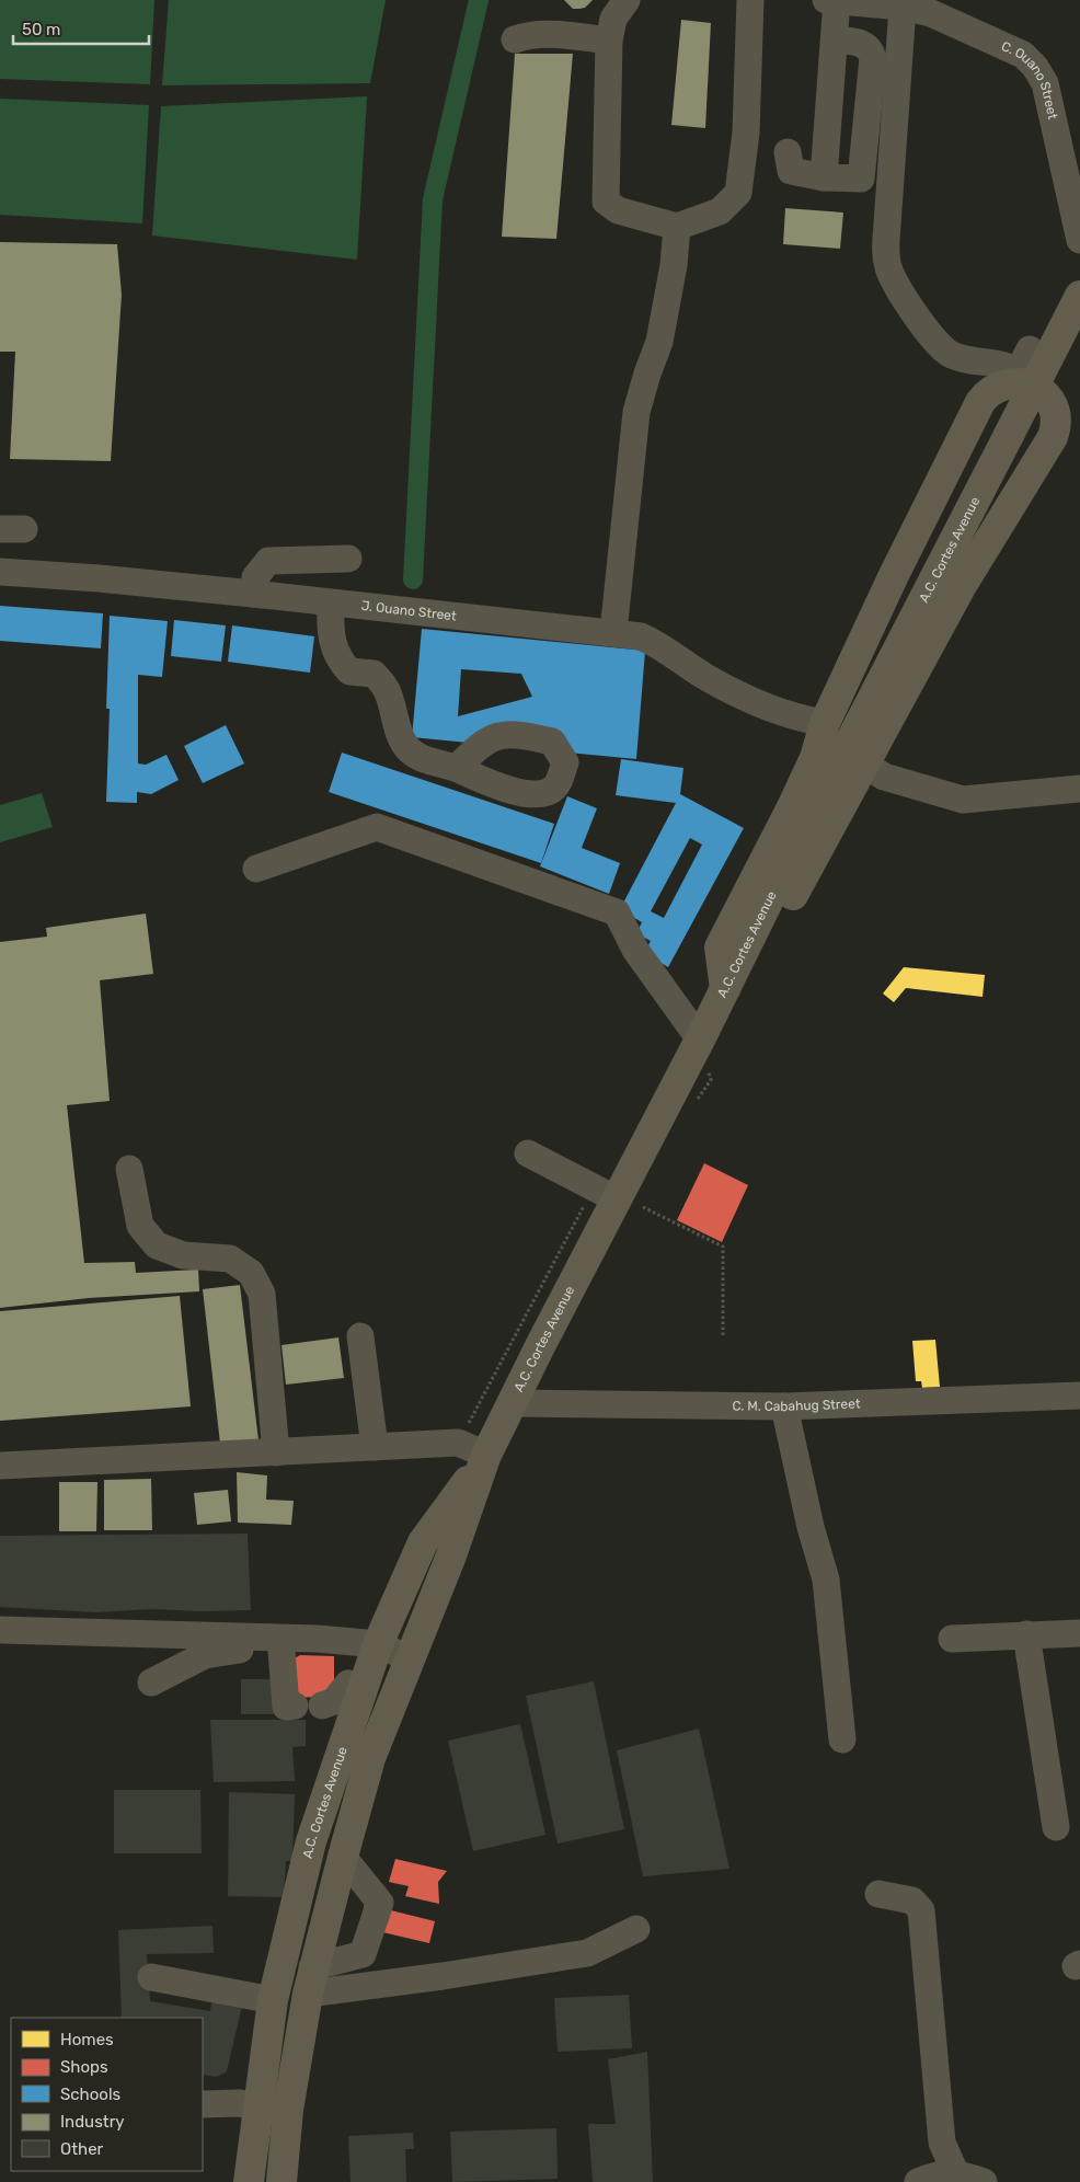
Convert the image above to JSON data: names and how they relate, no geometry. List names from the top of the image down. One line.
{"streets":{"main road":["A.C. Cortes Avenue"],"street":["C. Ouano Street","J. Ouano Street","C. M. Cabahug Street"]},"crossings":[["A.C. Cortes Avenue","C. M. Cabahug Street"]],"legend":["Homes","Shops","Schools","Industry","Other"],"scale_bar":"50 m"}
